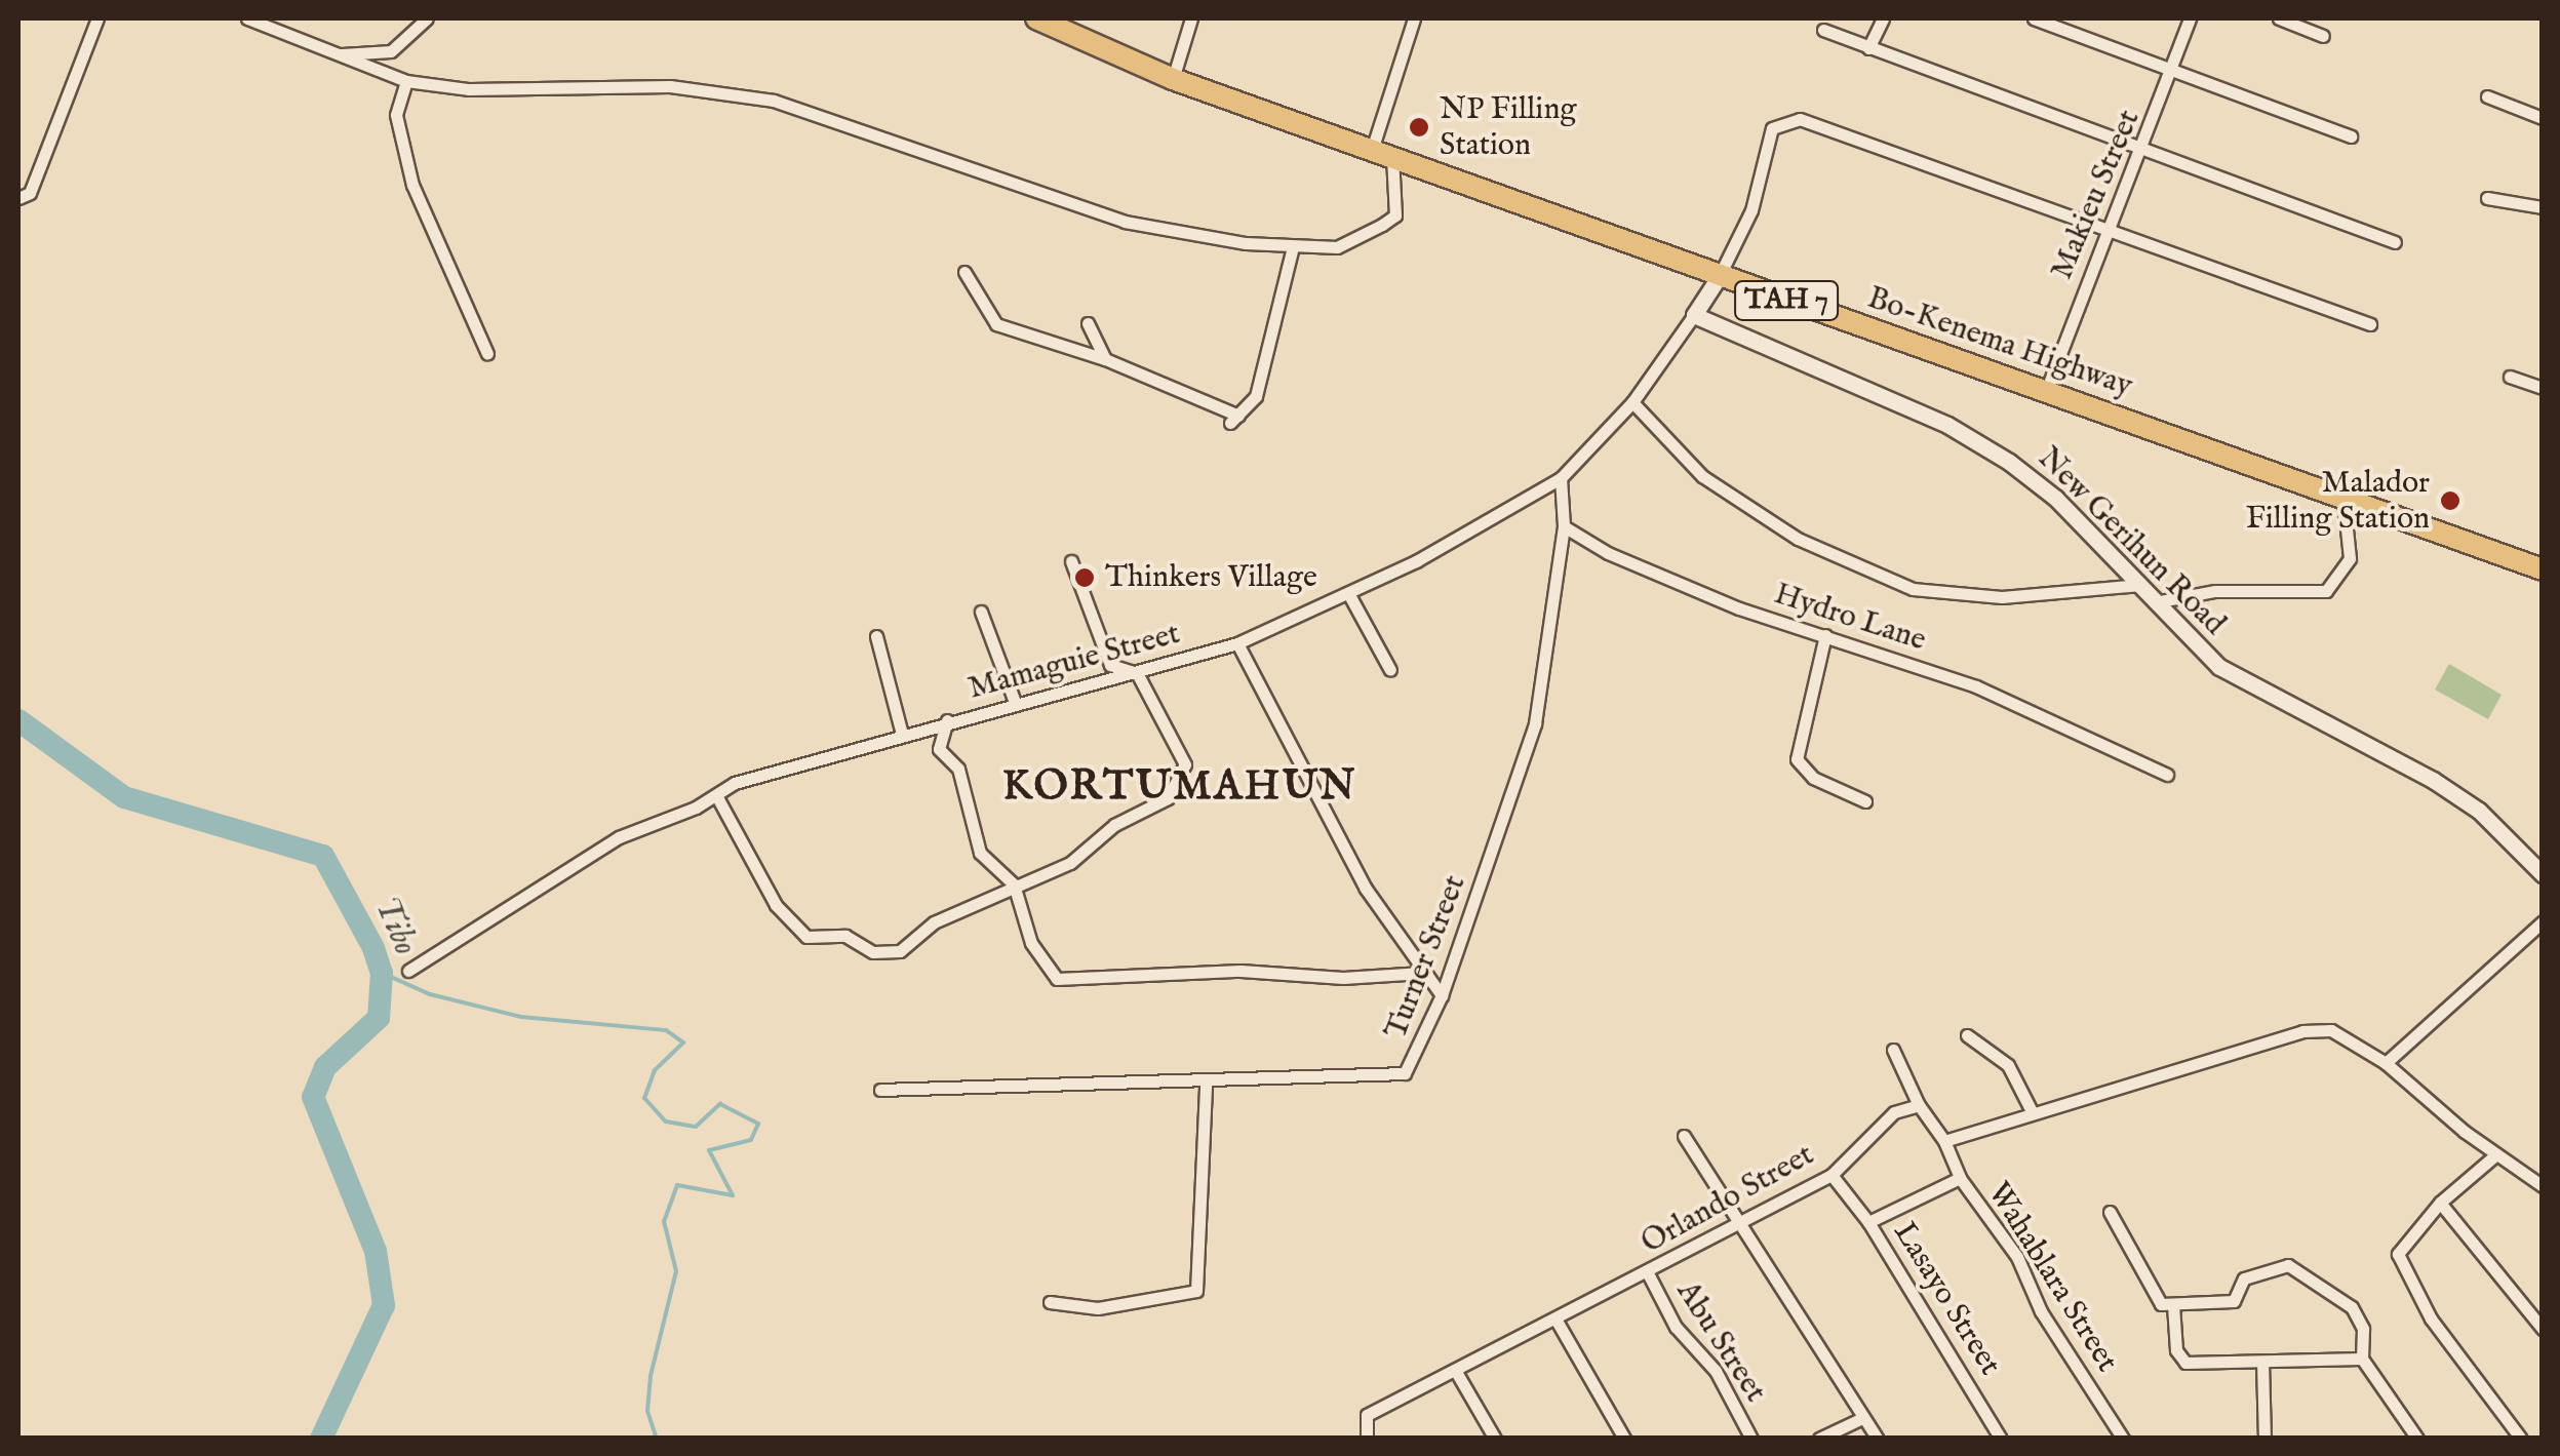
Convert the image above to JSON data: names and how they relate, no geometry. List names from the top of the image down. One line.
{"streets":{"highway":["TAH 7","Bo-Kenema Highway"],"street":["Makieu Street","New Gerihun Road","Hydro Lane","Mamaguie Street","Turner Street","Orlando Street","Wahablara Street","Lasayo Street","Abu Street"]},"crossings":[["Makieu Street","Bo-Kenema Highway"],["New Gerihun Road","Mamaguie Street"],["Hydro Lane","Turner Street"],["Orlando Street","Abu Street"],["Wahablara Street","Lasayo Street"]],"districts":["KORTUMAHUN"],"water":["Tibo"],"places":["NP Filling Station","Malador Filling Station","Thinkers Village"]}
